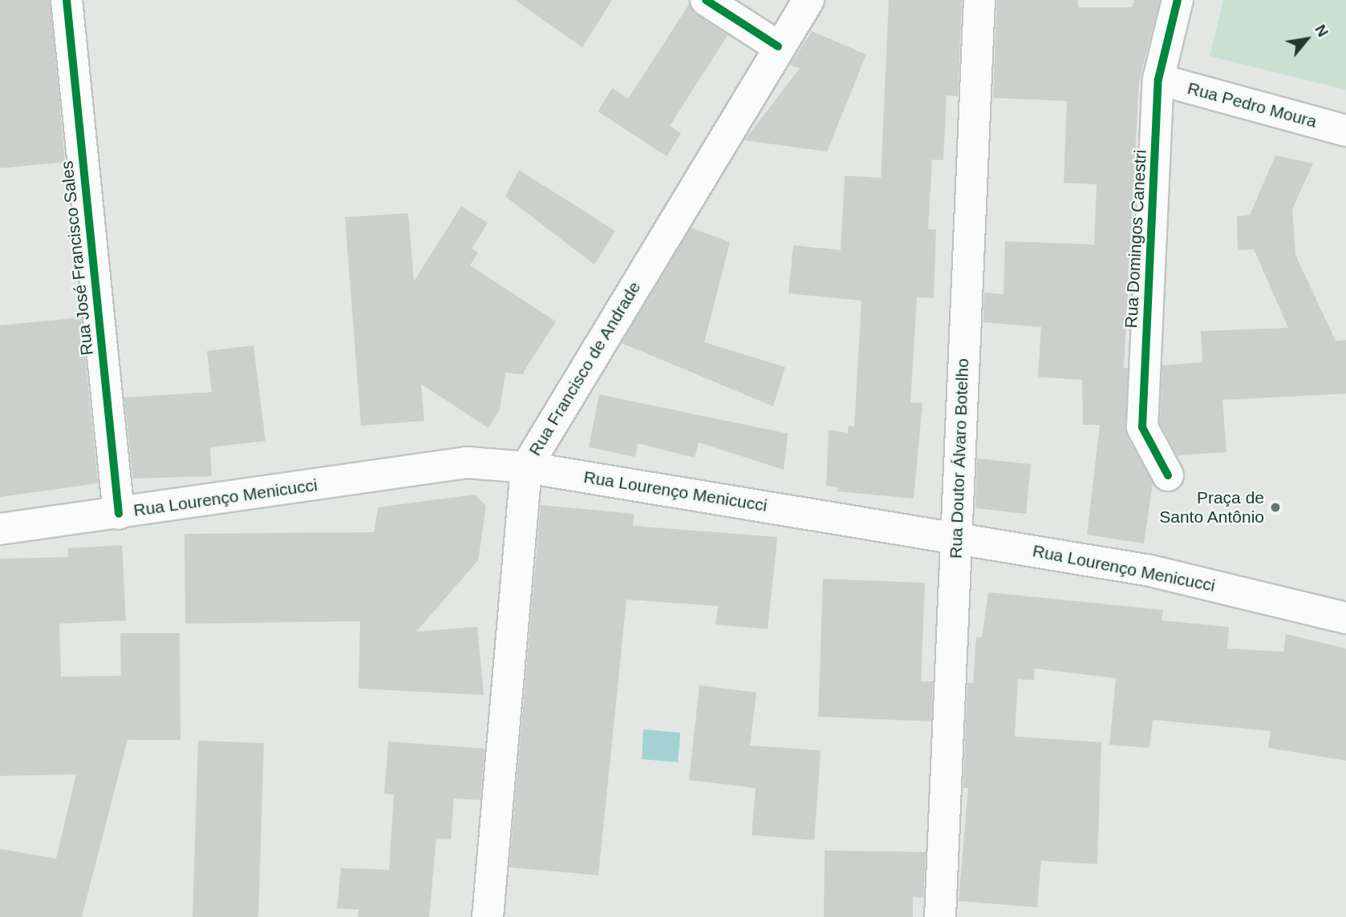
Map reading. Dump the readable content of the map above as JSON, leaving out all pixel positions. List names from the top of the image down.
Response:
{
  "streets": {
    "main road": [
      "Rua Pedro Moura",
      "Rua Domingos Canestri",
      "Rua José Francisco Sales",
      "Rua Francisco de Andrade",
      "Rua Doutor Álvaro Botelho",
      "Rua Lourenço Menicucci"
    ]
  },
  "crossings": [
    ["Rua Pedro Moura", "Rua Domingos Canestri"],
    ["Rua José Francisco Sales", "Rua Lourenço Menicucci"],
    ["Rua Francisco de Andrade", "Rua Lourenço Menicucci"],
    ["Rua Doutor Álvaro Botelho", "Rua Lourenço Menicucci"]
  ],
  "places": ["Praça de Santo Antônio"],
  "north": "top right"
}
